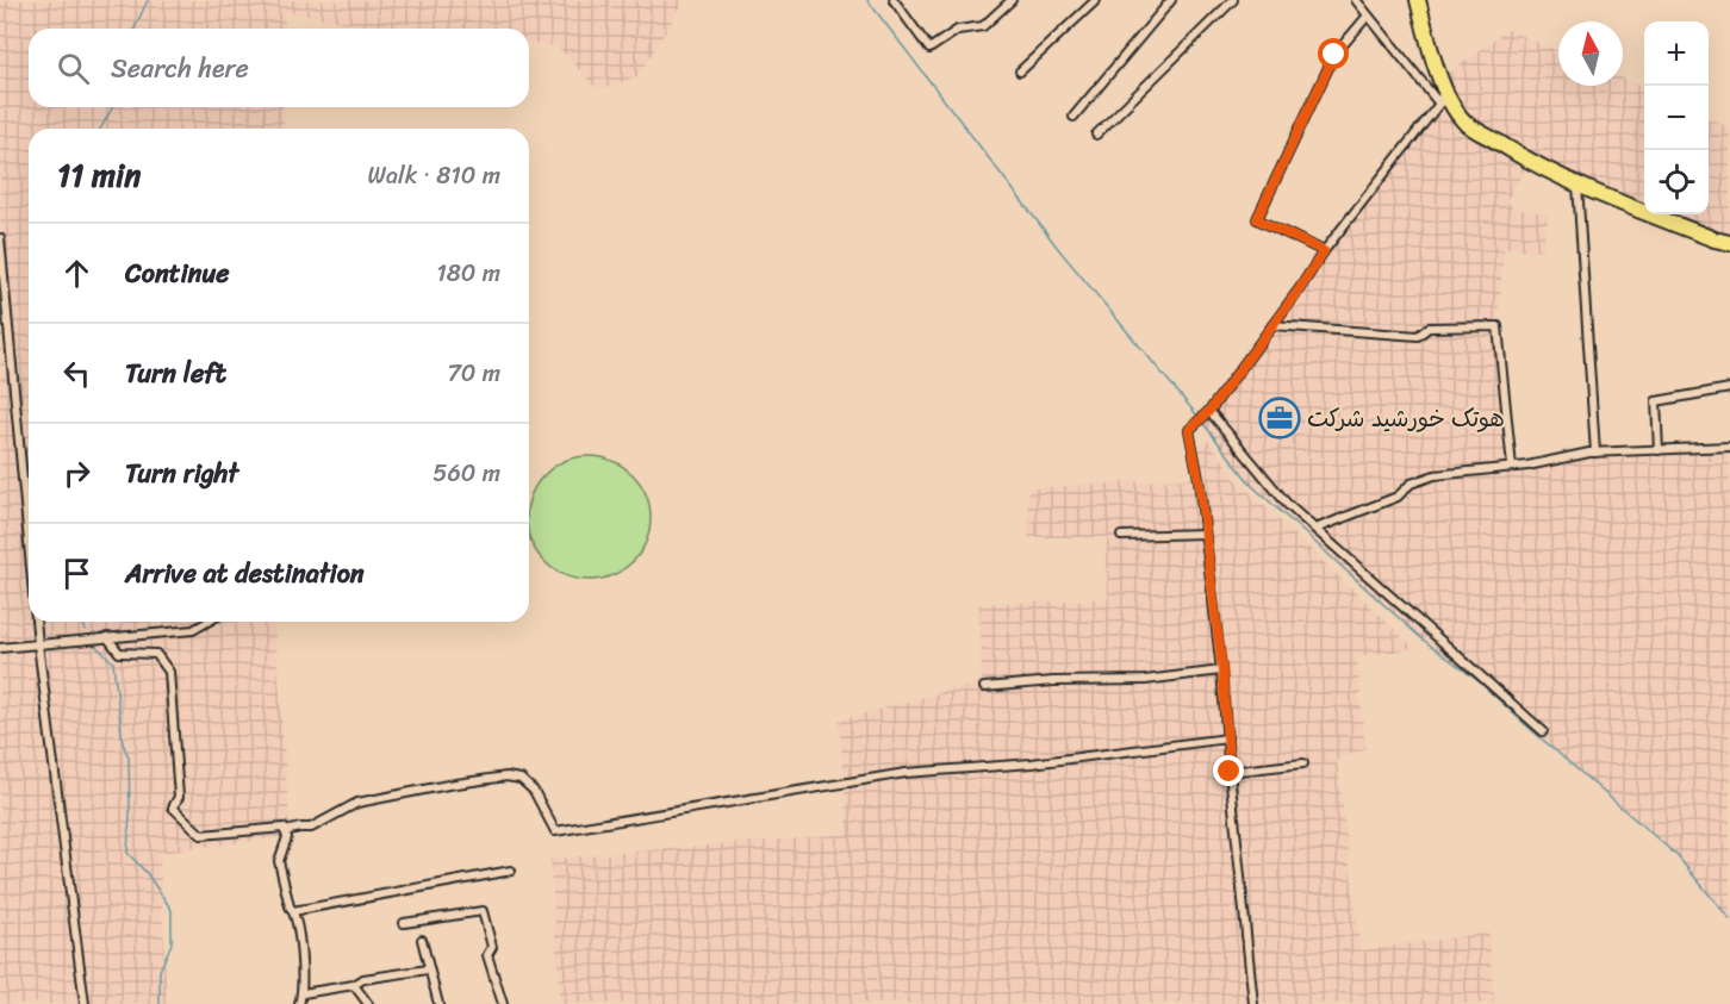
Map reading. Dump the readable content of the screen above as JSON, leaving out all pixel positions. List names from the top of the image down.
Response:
{
  "places": {
    "office": ["هوتک خورشید شرکت"]
  },
  "north": "top",
  "page": {
    "map_buttons": ["+", "−"],
    "search": "Search here",
    "heading": ["11 min", "Walk · 810 m"],
    "list": [
      ["Continue", "180 m"],
      ["Turn left", "70 m"],
      ["Turn right", "560 m"],
      "Arrive at destination"
    ]
  }
}
